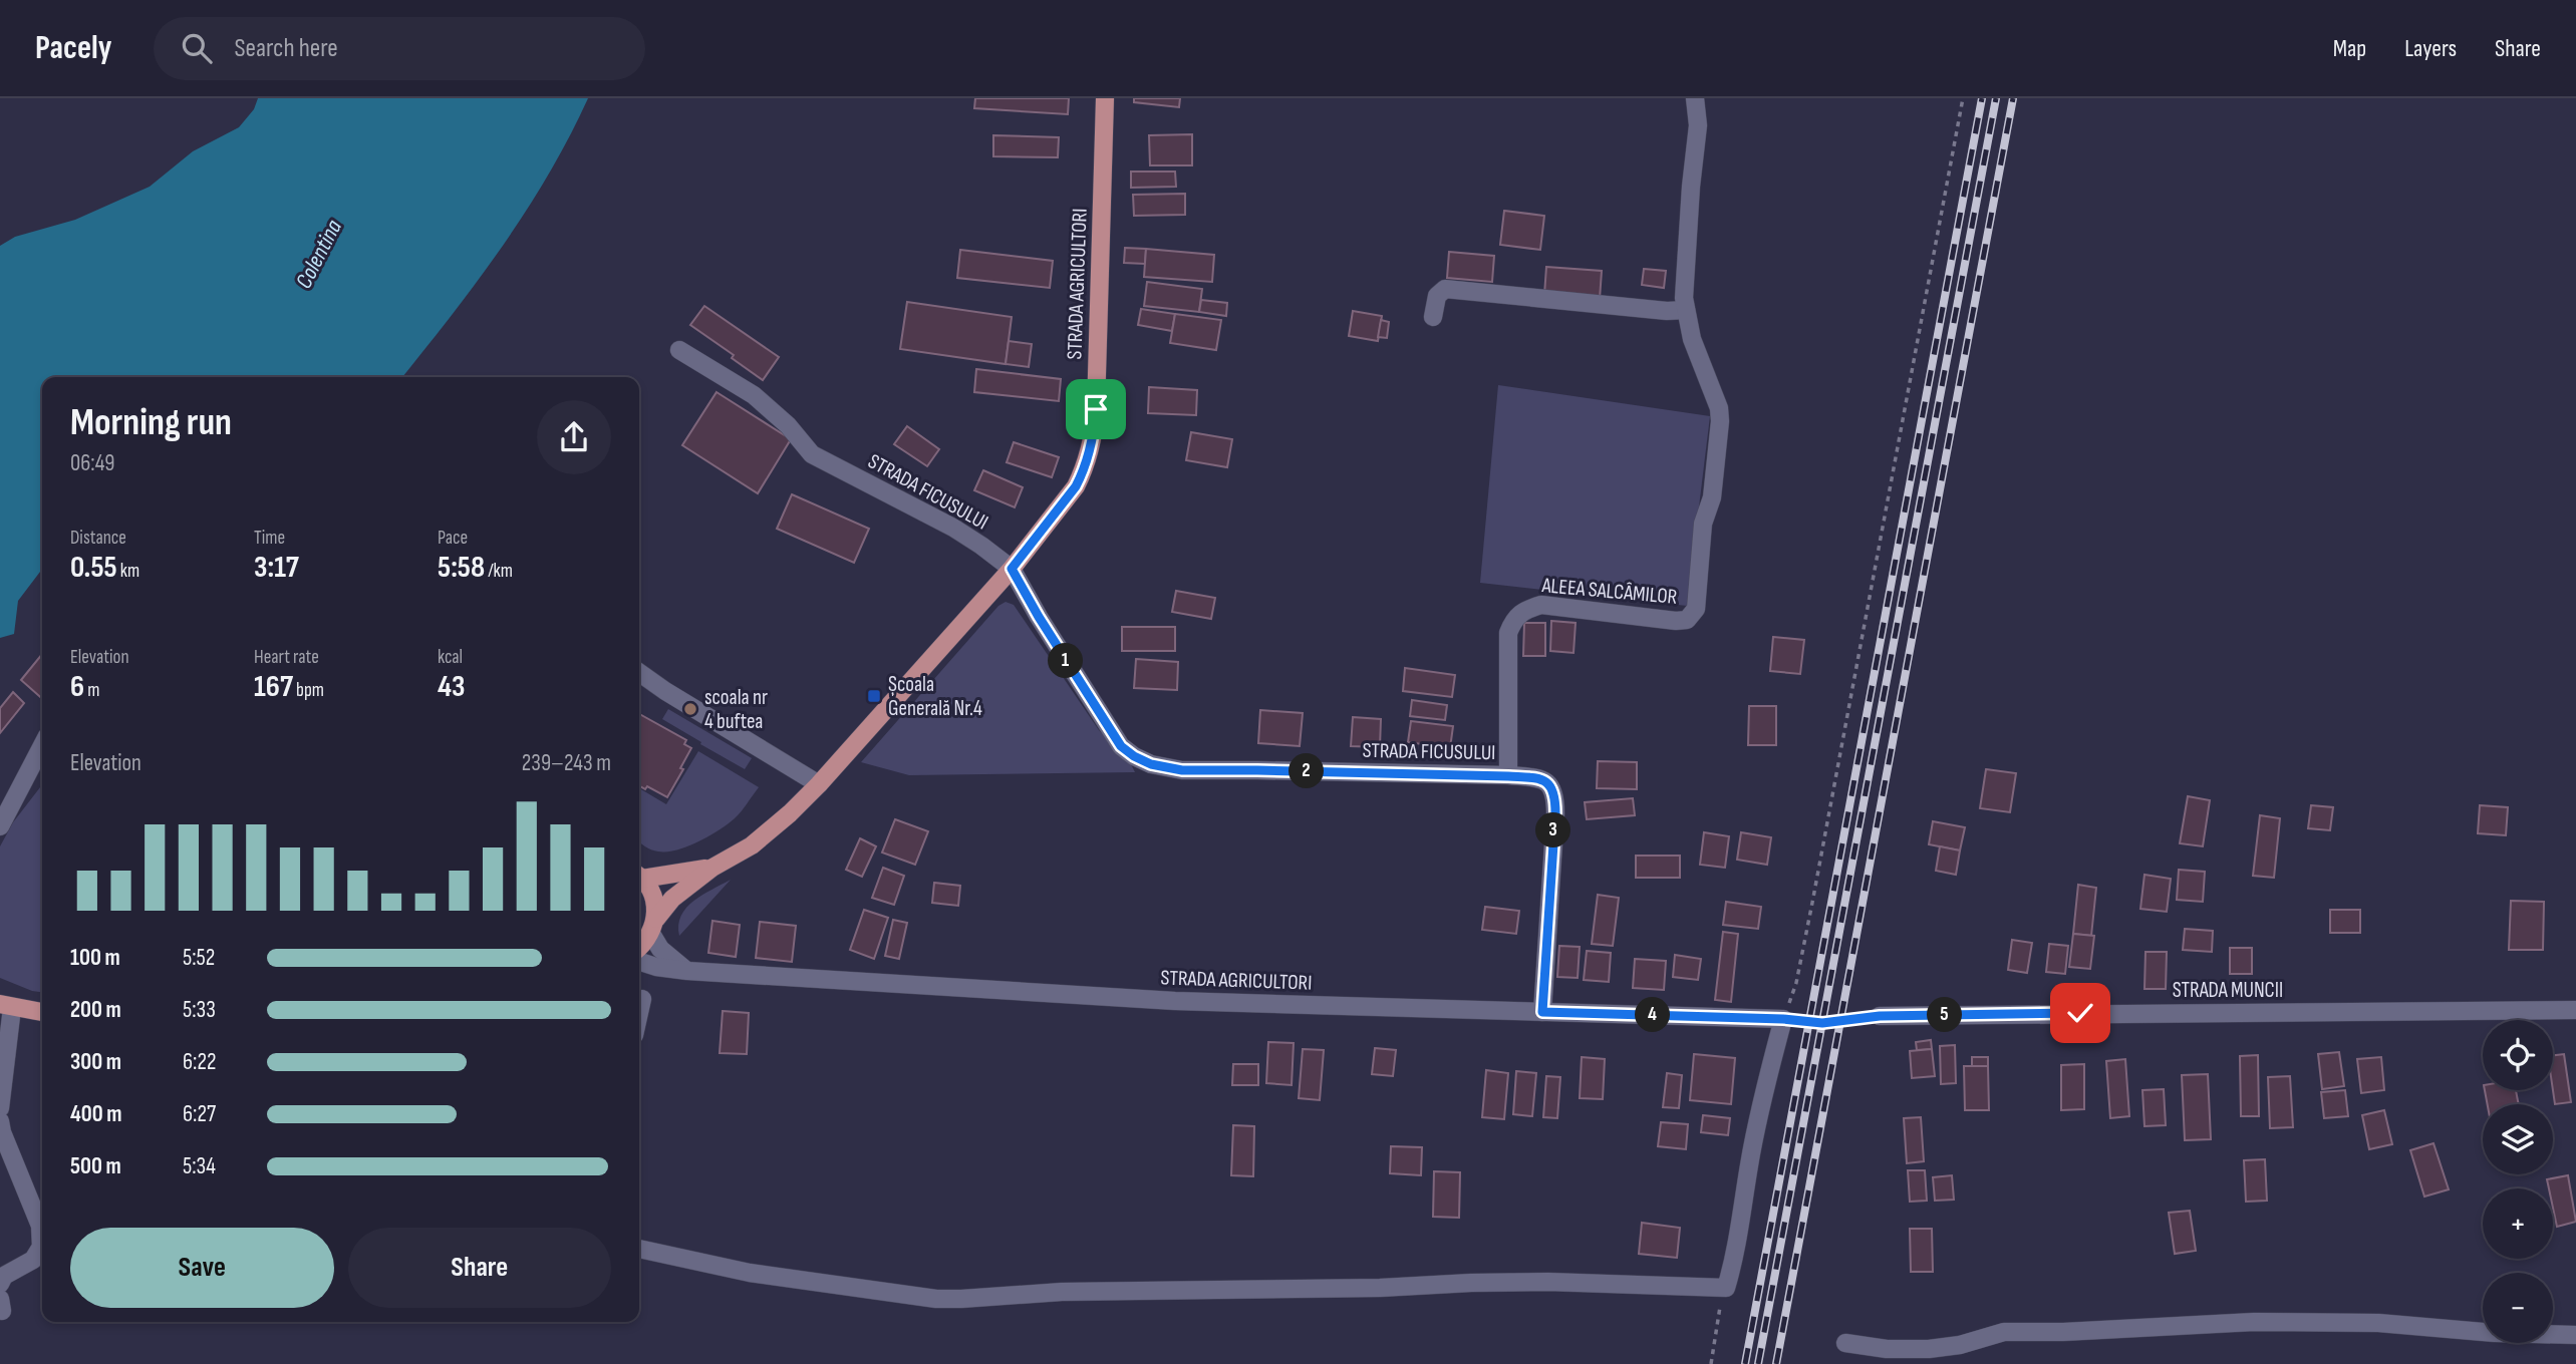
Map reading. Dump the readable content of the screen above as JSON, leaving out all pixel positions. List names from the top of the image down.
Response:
{
  "streets": {
    "main road": ["STRADA AGRICULTORI"],
    "street": ["STRADA FICUSULUI", "ALEEA SALCÂMILOR", "STRADA MUNCII"]
  },
  "crossings": [
    ["STRADA AGRICULTORI", "STRADA FICUSULUI"],
    ["STRADA FICUSULUI", "ALEEA SALCÂMILOR"]
  ],
  "water": ["Colentina"],
  "places": {
    "transit": ["Școala Generală Nr.4"],
    "other": ["scoala nr 4 buftea"]
  },
  "page": {
    "header": "Pacely",
    "search": "Search here",
    "nav": ["Map", "Layers", "Share"],
    "heading": ["Morning run", "06:49"],
    "stats": [
      ["Distance", "0.55 km"],
      ["Time", "3:17"],
      ["Pace", "5:58 /km"],
      ["Elevation", "6 m"],
      ["Heart rate", "167 bpm"],
      ["kcal", "43"]
    ],
    "pins": [
      "1",
      "2",
      "3",
      "4",
      "5"
    ],
    "chart": ["Elevation", "239–243 m"],
    "list": [
      {
        "name": "100 m",
        "note": "5:52"
      },
      {
        "name": "200 m",
        "note": "5:33"
      },
      {
        "name": "300 m",
        "note": "6:22"
      },
      {
        "name": "400 m",
        "note": "6:27"
      },
      {
        "name": "500 m",
        "note": "5:34"
      }
    ],
    "map_buttons": ["+", "−"],
    "buttons": ["Save", "Share"]
  }
}
